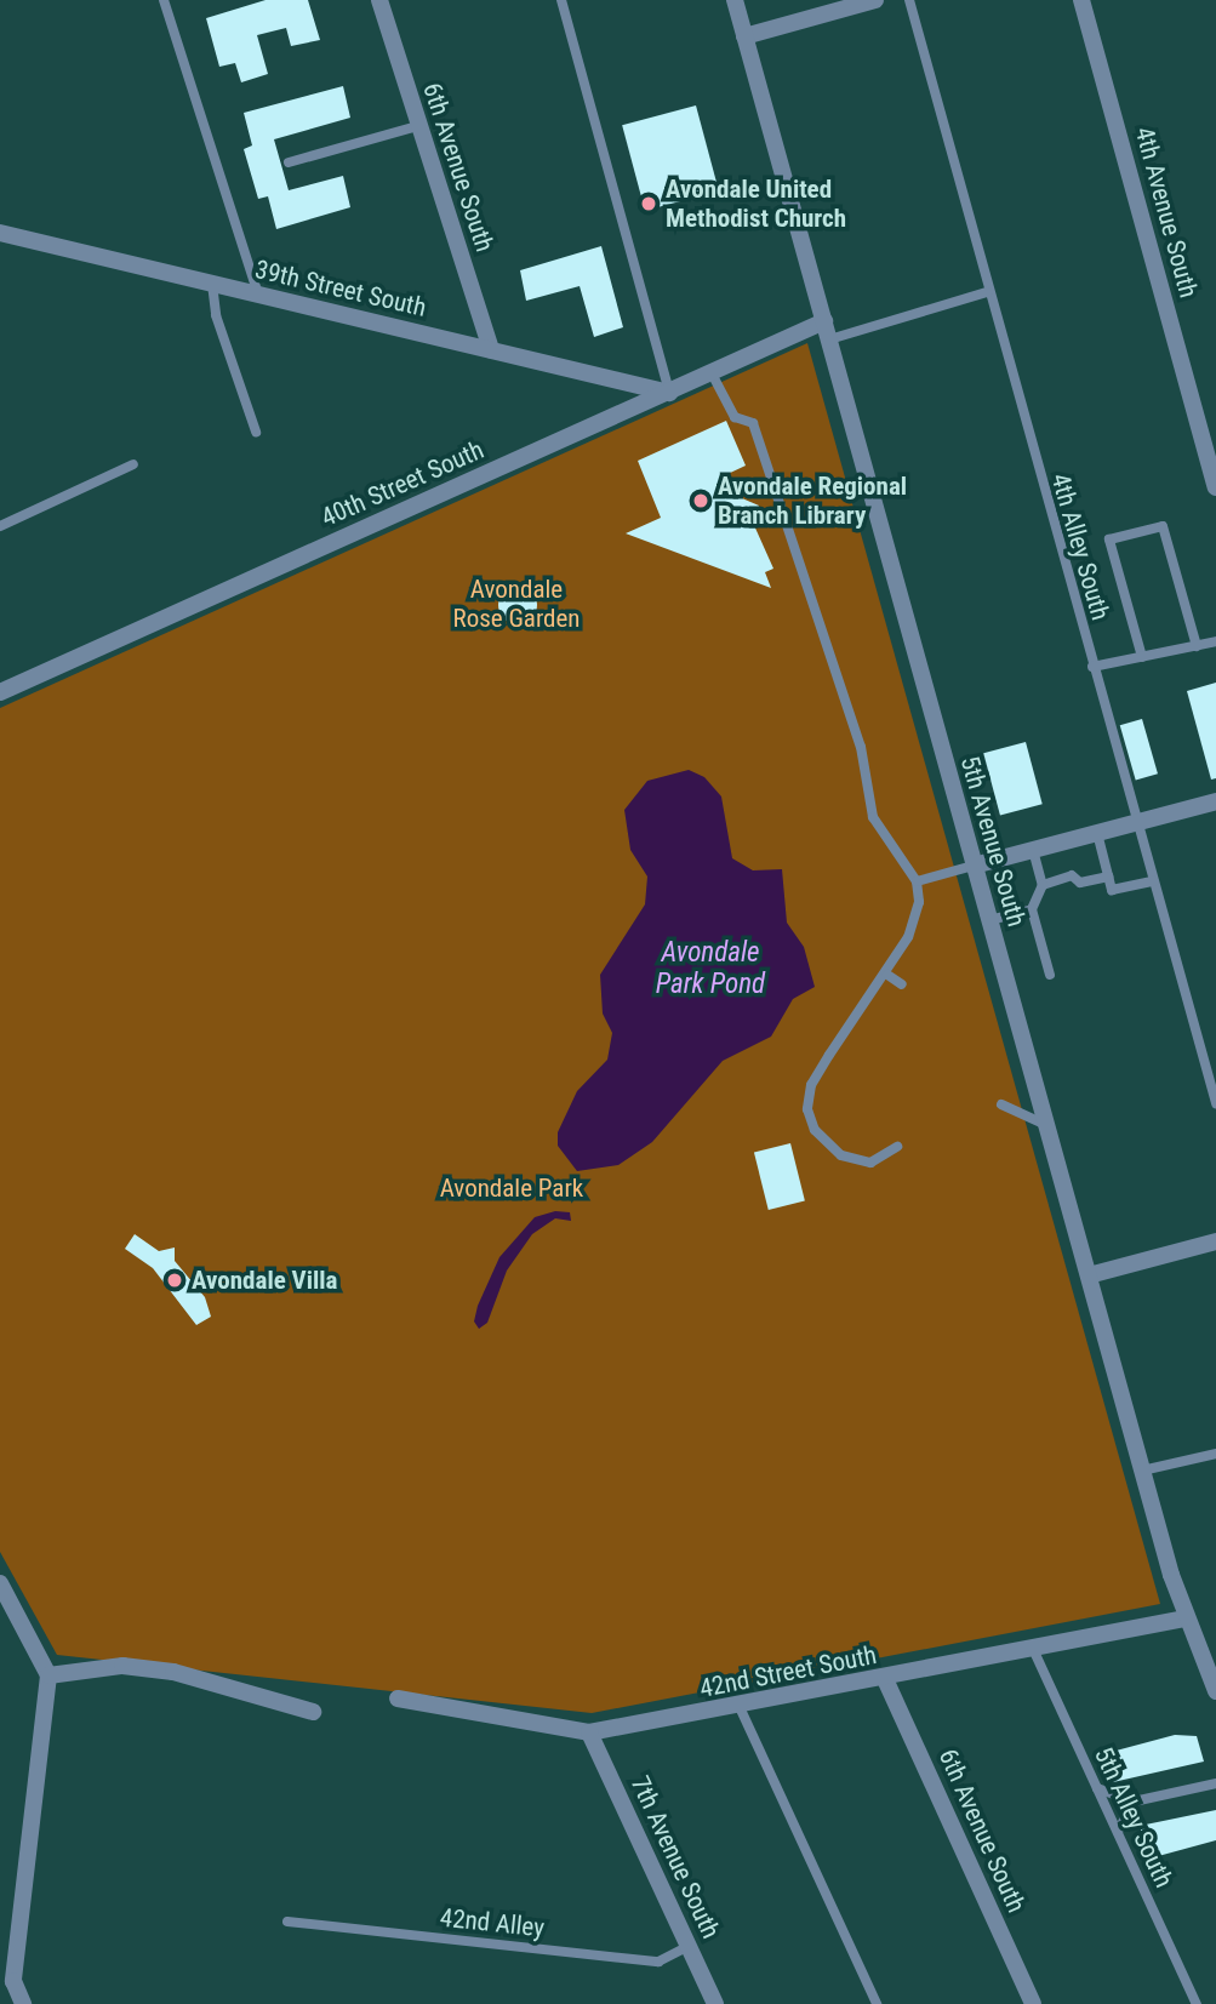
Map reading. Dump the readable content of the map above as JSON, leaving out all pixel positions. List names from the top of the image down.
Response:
{
  "streets": {
    "street": [
      "6th Avenue South",
      "4th Avenue South",
      "39th Street South",
      "40th Street South",
      "5th Avenue South",
      "42nd Street South",
      "7th Avenue South"
    ],
    "lane": ["4th Alley South", "5th Alley South", "42nd Alley"]
  },
  "crossings": [
    ["6th Avenue South", "39th Street South"],
    ["6th Avenue South", "42nd Street South"],
    ["39th Street South", "40th Street South"],
    ["40th Street South", "5th Avenue South"],
    ["5th Avenue South", "42nd Street South"],
    ["42nd Street South", "5th Alley South"],
    ["42nd Street South", "7th Avenue South"],
    ["7th Avenue South", "42nd Alley"]
  ],
  "water": ["Avondale Park Pond"],
  "parks": ["Avondale Rose Garden", "Avondale Park"],
  "places": ["Avondale United Methodist Church", "Avondale Regional Branch Library", "Avondale Villa"]
}
